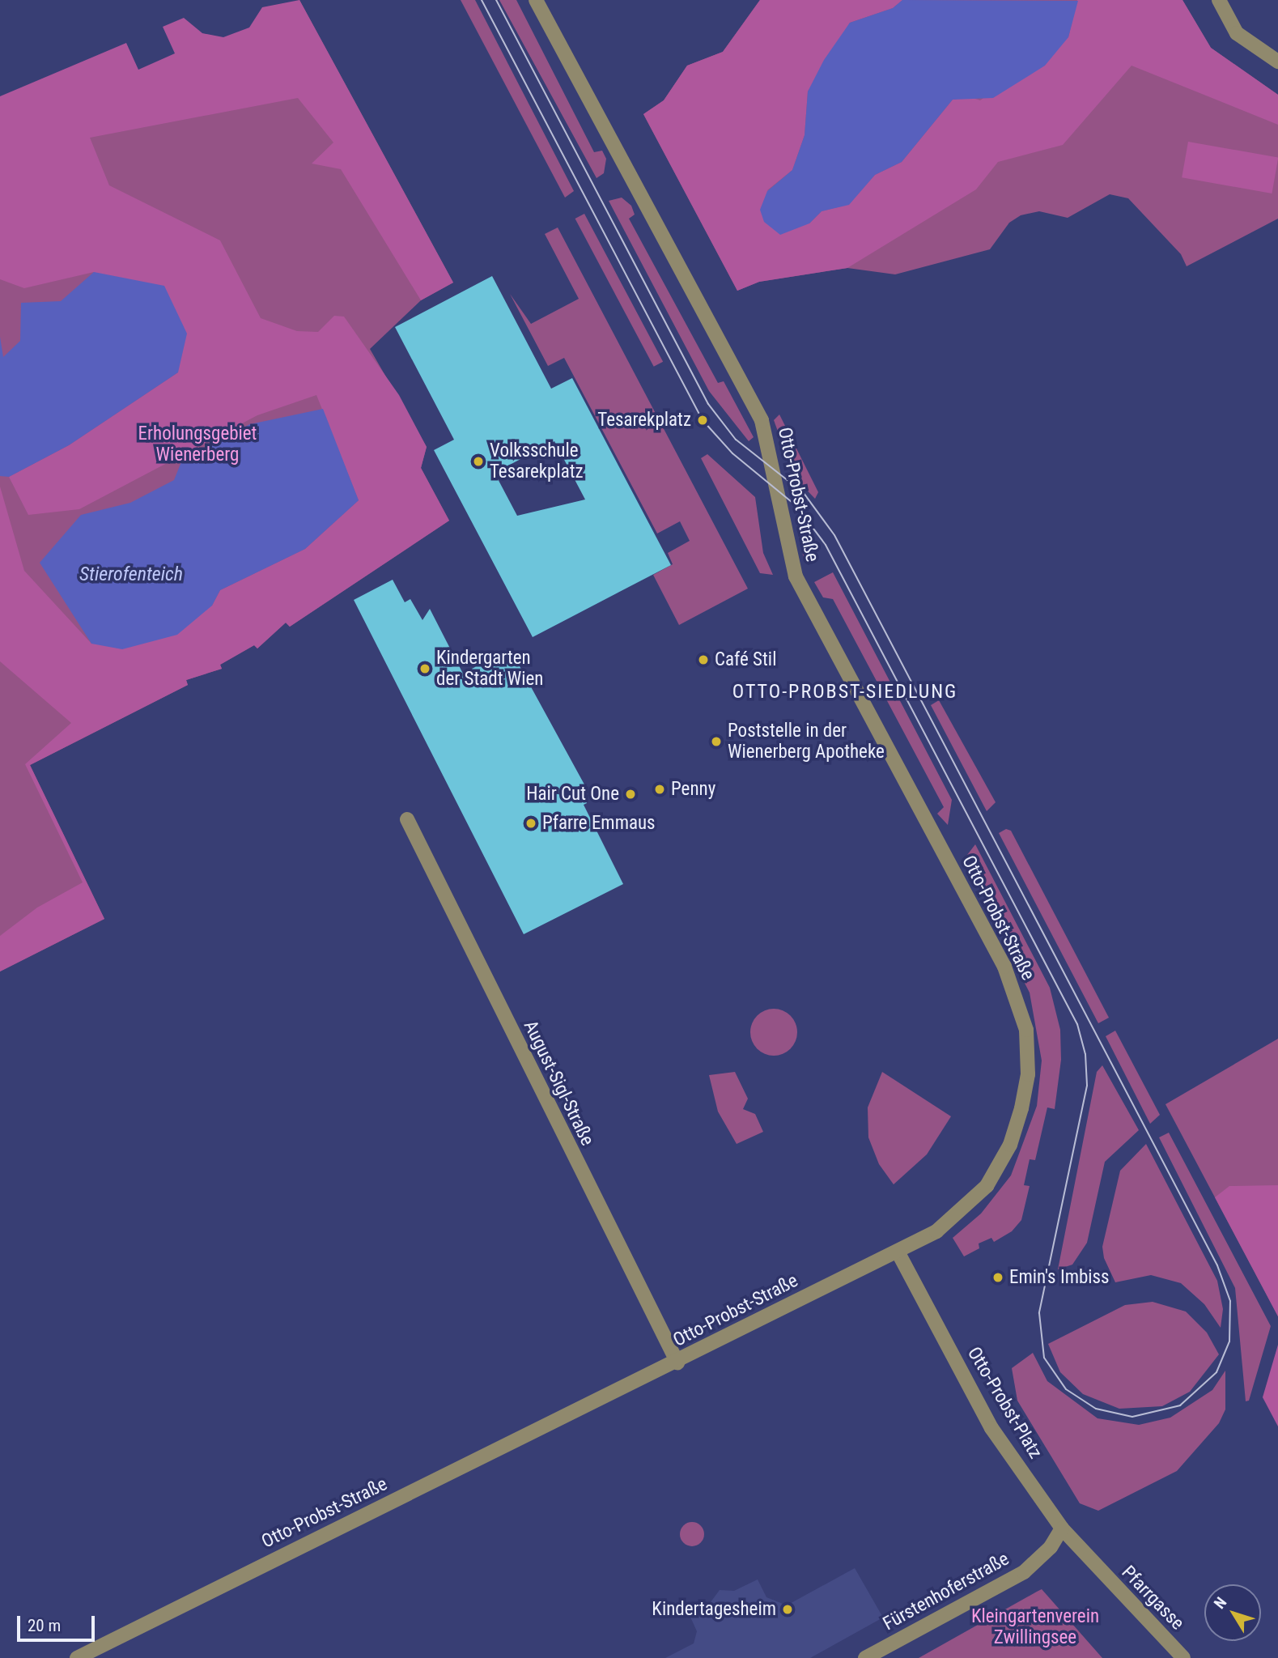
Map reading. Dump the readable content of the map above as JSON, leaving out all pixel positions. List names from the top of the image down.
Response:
{
  "streets": {
    "street": [
      "Otto-Probst-Straße",
      "August-Sigl-Straße",
      "Otto-Probst-Platz",
      "Fürstenhoferstraße",
      "Pfarrgasse"
    ]
  },
  "crossings": [
    ["Otto-Probst-Straße", "August-Sigl-Straße"],
    ["Otto-Probst-Straße", "Otto-Probst-Platz"],
    ["Otto-Probst-Platz", "Fürstenhoferstraße"],
    ["Otto-Probst-Platz", "Pfarrgasse"]
  ],
  "districts": ["OTTO-PROBST-SIEDLUNG"],
  "water": ["Stierofenteich"],
  "parks": ["Erholungsgebiet Wienerberg", "Kleingartenverein Zwillingsee"],
  "places": [
    "Tesarekplatz",
    "Volksschule Tesarekplatz",
    "Café Stil",
    "Kindergarten der Stadt Wien",
    "Poststelle in der Wienerberg Apotheke",
    "Penny",
    "Hair Cut One",
    "Pfarre Emmaus",
    "Emin's Imbiss",
    "Kindertagesheim"
  ],
  "scale_bar": "20 m",
  "north": "top left"
}
